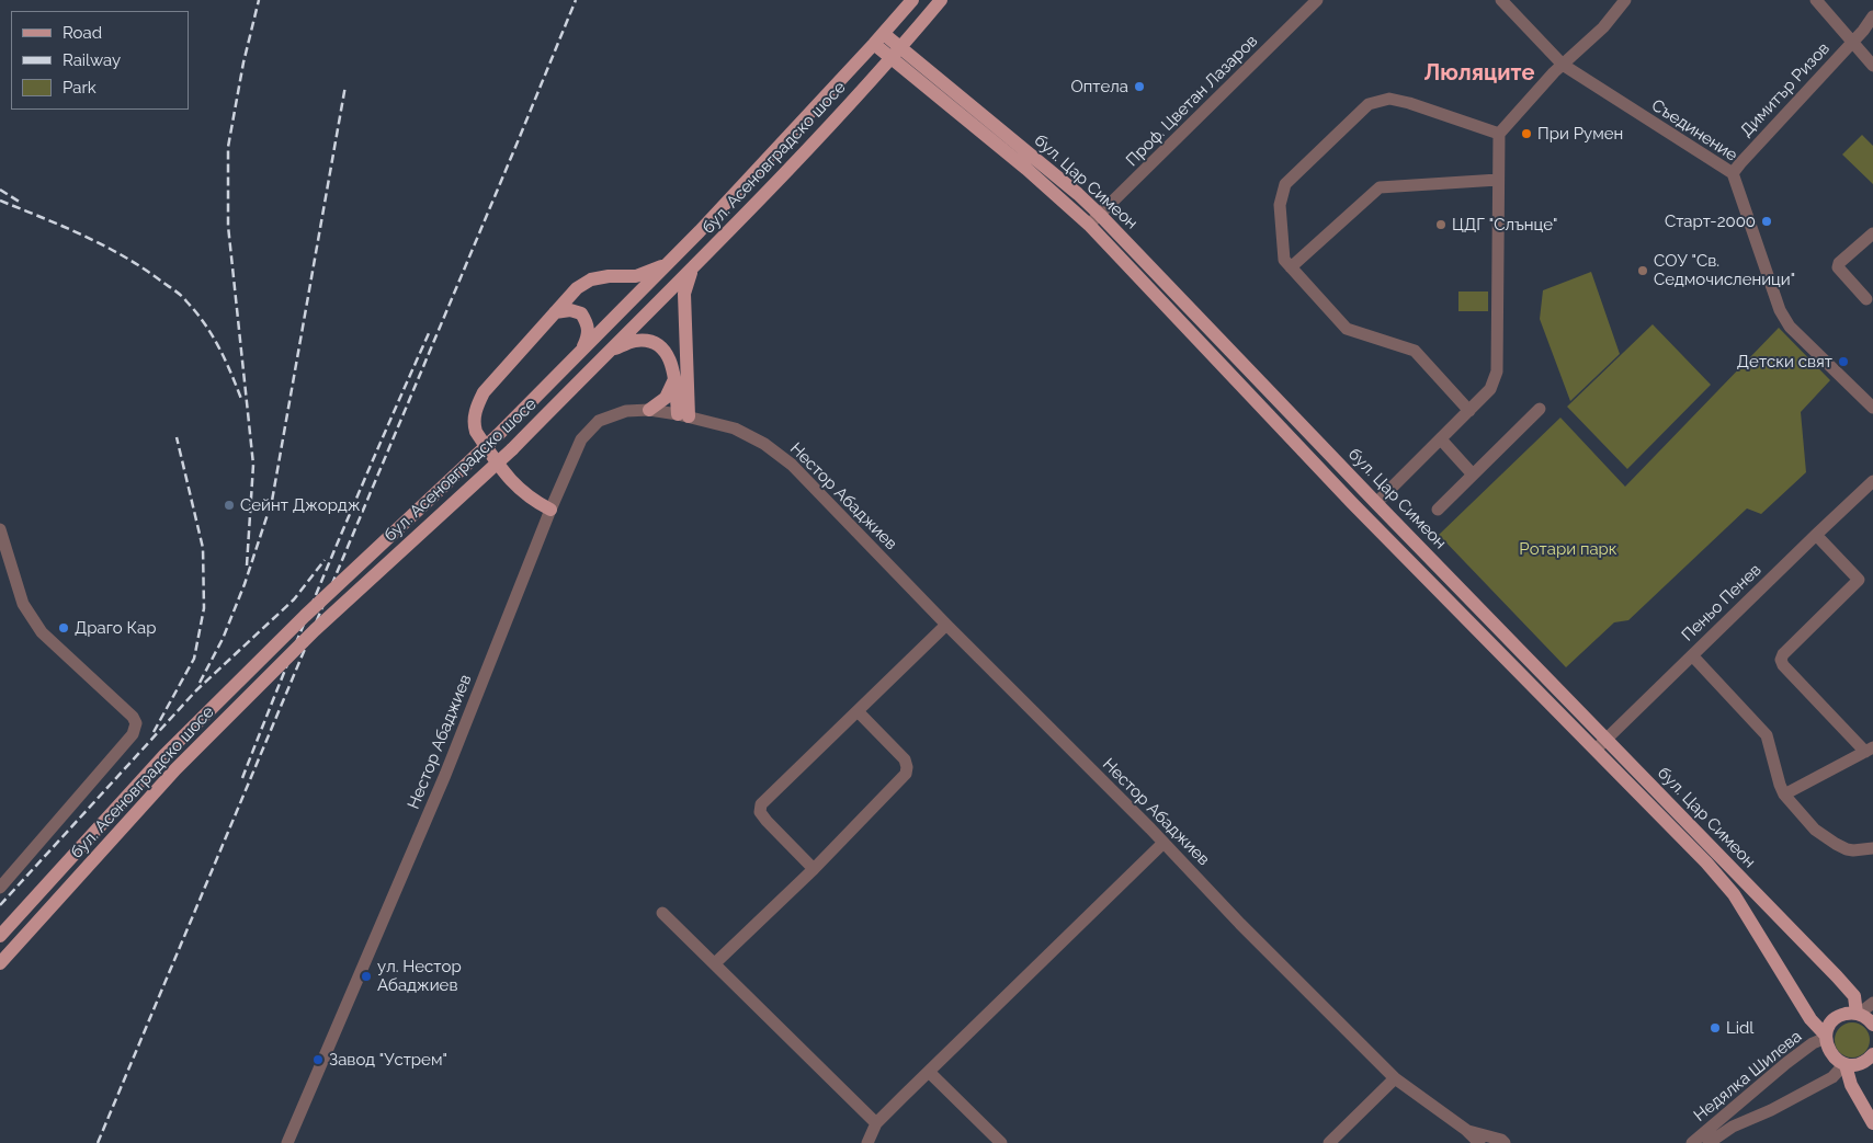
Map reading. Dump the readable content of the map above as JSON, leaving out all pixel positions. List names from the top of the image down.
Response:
{
  "streets": {
    "main road": ["бул. Асеновградско шосе", "бул. Цар Симеон"],
    "street": [
      "Димитър Ризов",
      "Проф. Цветан Лазаров",
      "Съединение",
      "Нестор Абаджиев",
      "Пеньо Пенев",
      "Недялка Шилева"
    ]
  },
  "crossings": [
    ["Димитър Ризов", "Съединение"],
    ["Проф. Цветан Лазаров", "бул. Цар Симеон"],
    ["бул. Асеновградско шосе", "бул. Цар Симеон"],
    ["бул. Цар Симеон", "Пеньо Пенев"],
    ["бул. Цар Симеон", "Недялка Шилева"]
  ],
  "districts": ["Люляците"],
  "parks": ["Ротари парк"],
  "places": [
    "Оптела",
    "При Румен",
    "Старт-2000",
    "ЦДГ \"Слънце\"",
    "СОУ \"Св. Седмочисленици\"",
    "Детски свят",
    "Сейнт Джордж",
    "Драго Кар",
    "ул. Нестор Абаджиев",
    "Lidl",
    "Завод \"Устрем\""
  ],
  "legend": ["Road", "Railway", "Park"]
}
